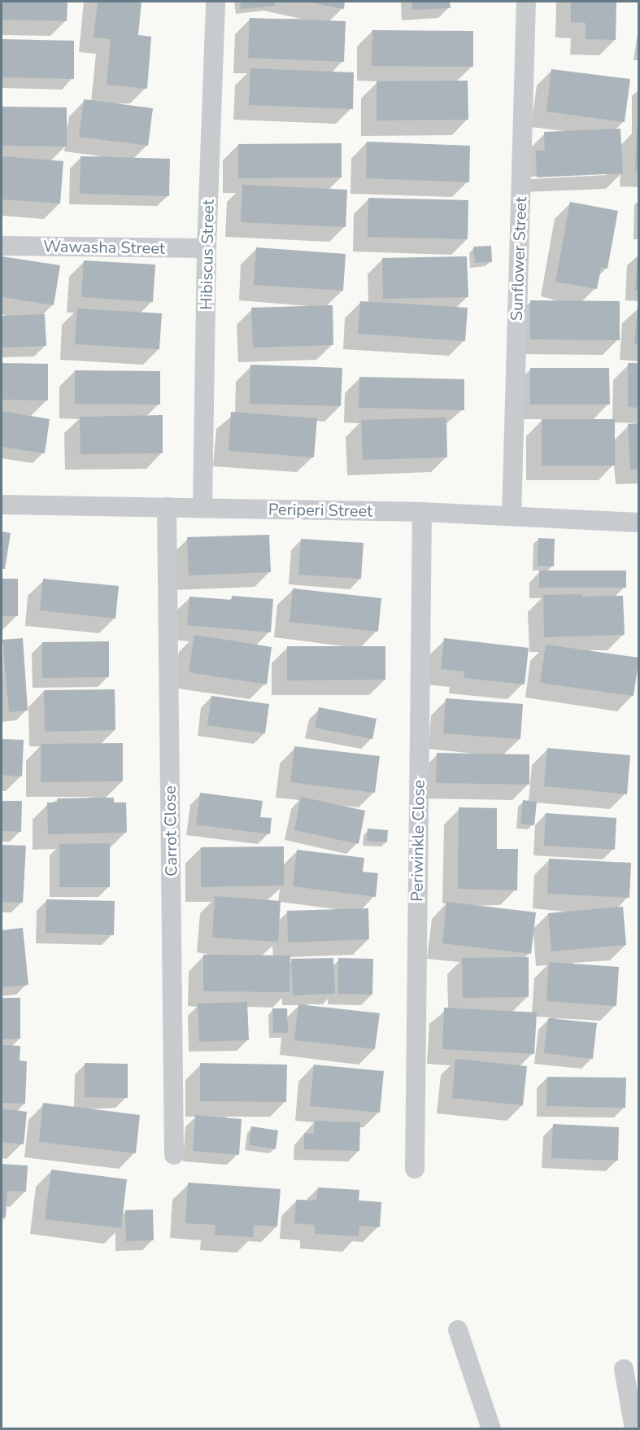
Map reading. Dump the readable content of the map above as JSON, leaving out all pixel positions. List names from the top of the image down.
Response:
{
  "streets": {
    "street": [
      "Wawasha Street",
      "Hibiscus Street",
      "Sunflower Street",
      "Periperi Street",
      "Carrot Close",
      "Periwinkle Close"
    ]
  },
  "crossings": [
    ["Wawasha Street", "Hibiscus Street"],
    ["Hibiscus Street", "Periperi Street"],
    ["Sunflower Street", "Periperi Street"],
    ["Periperi Street", "Carrot Close"],
    ["Periperi Street", "Periwinkle Close"]
  ]
}
